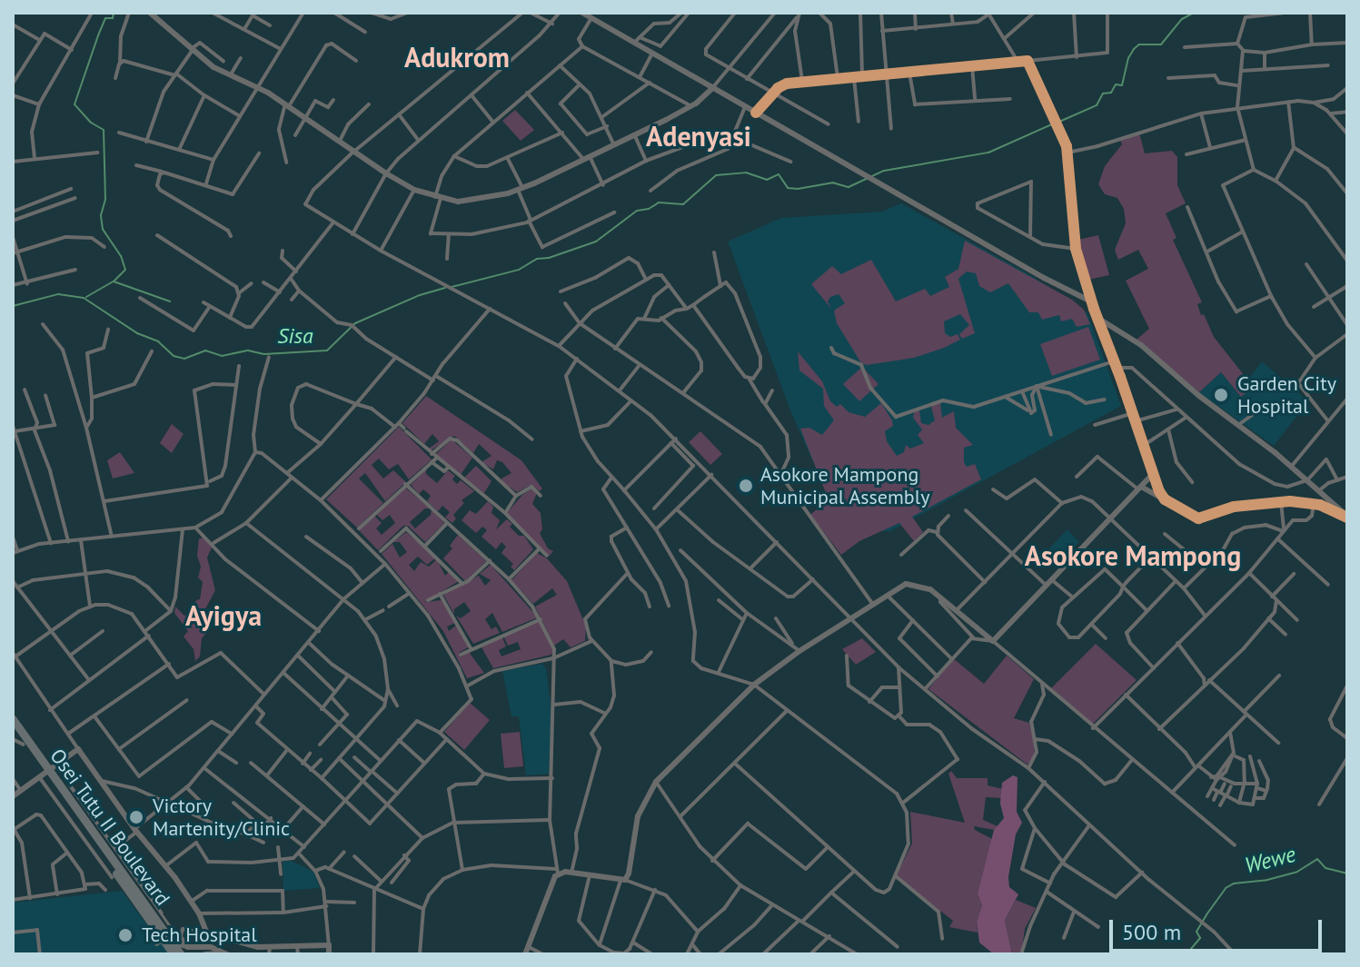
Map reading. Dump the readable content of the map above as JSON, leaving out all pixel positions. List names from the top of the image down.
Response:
{
  "streets": {
    "highway": ["Osei Tutu II Boulevard"]
  },
  "districts": [
    "Adukrom",
    "Adenyasi",
    "Asokore Mampong",
    "Ayigya"
  ],
  "water": ["Sisa", "Wewe"],
  "places": [
    "Garden City Hospital",
    "Asokore Mampong Municipal Assembly",
    "Victory Martenity/Clinic",
    "Tech Hospital"
  ],
  "scale_bar": "500 m"
}
